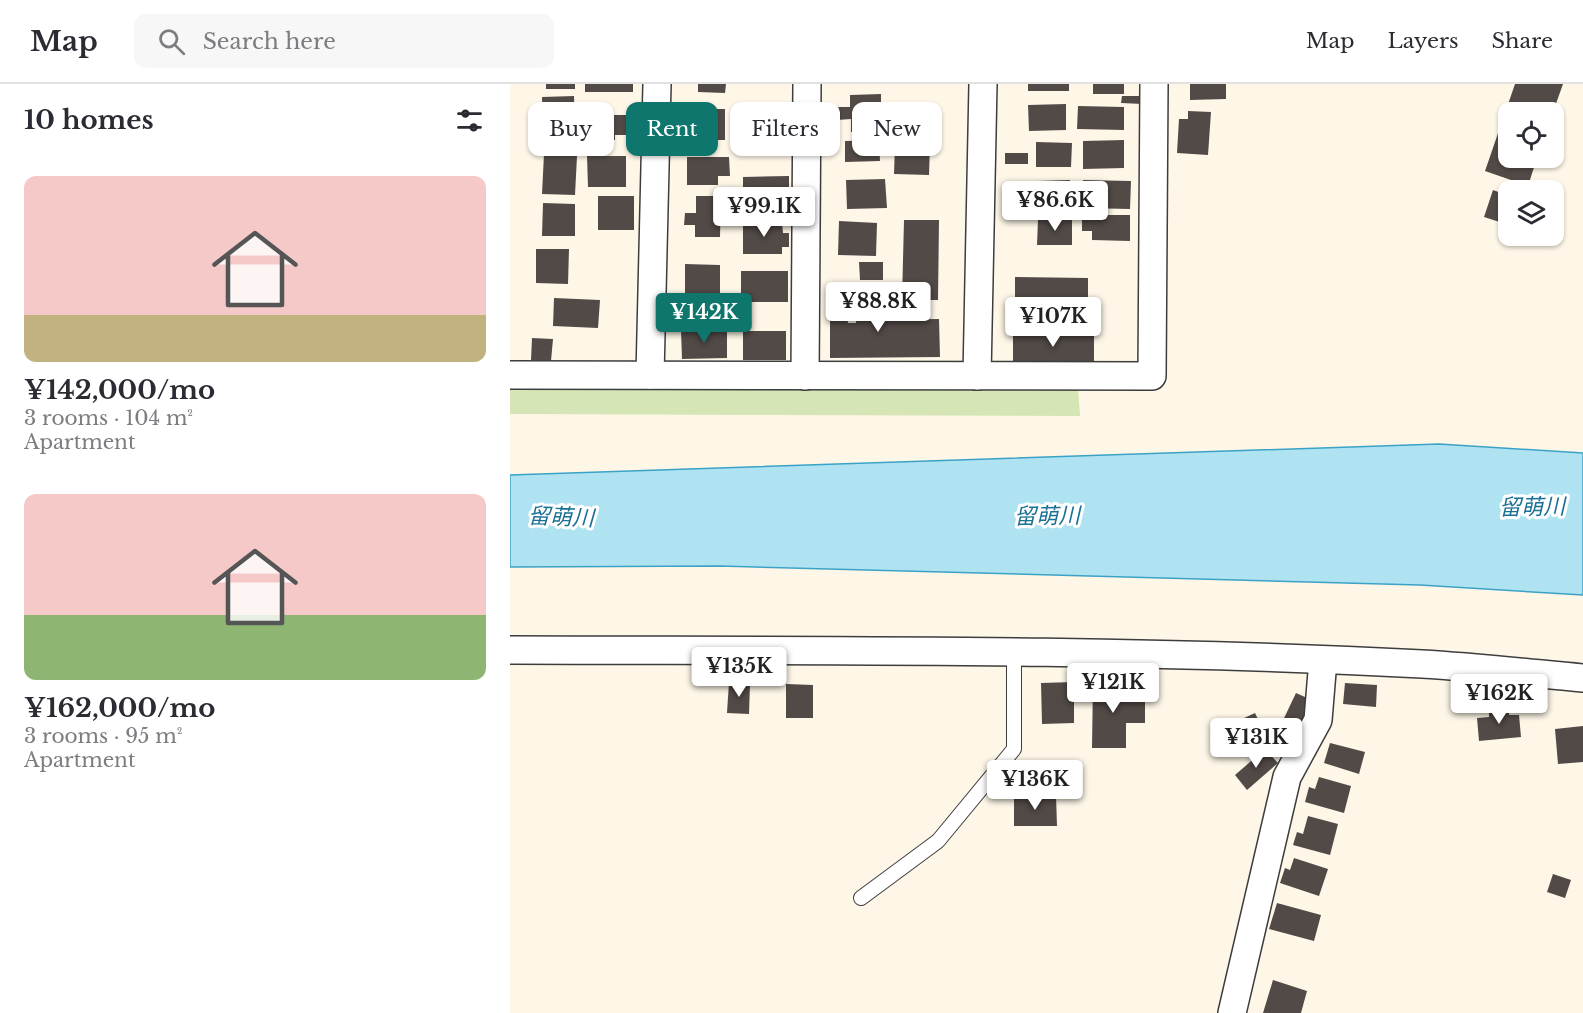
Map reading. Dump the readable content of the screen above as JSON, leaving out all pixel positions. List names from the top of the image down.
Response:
{
  "water": ["留萌川"],
  "page": {
    "header": "Map",
    "search": "Search here",
    "nav": ["Map", "Layers", "Share"],
    "heading": "10 homes",
    "chip": [
      "Buy",
      "Rent",
      "Filters",
      "New"
    ],
    "list": [
      {
        "name": "¥142,000/mo",
        "note": "3 rooms · 104 m² · Apartment"
      },
      {
        "name": "¥162,000/mo",
        "note": "3 rooms · 95 m² · Apartment"
      }
    ],
    "price": [
      "¥86.6K",
      "¥99.1K",
      "¥88.8K",
      "¥142K",
      "¥107K",
      "¥135K",
      "¥121K",
      "¥162K",
      "¥131K",
      "¥136K"
    ]
  }
}
